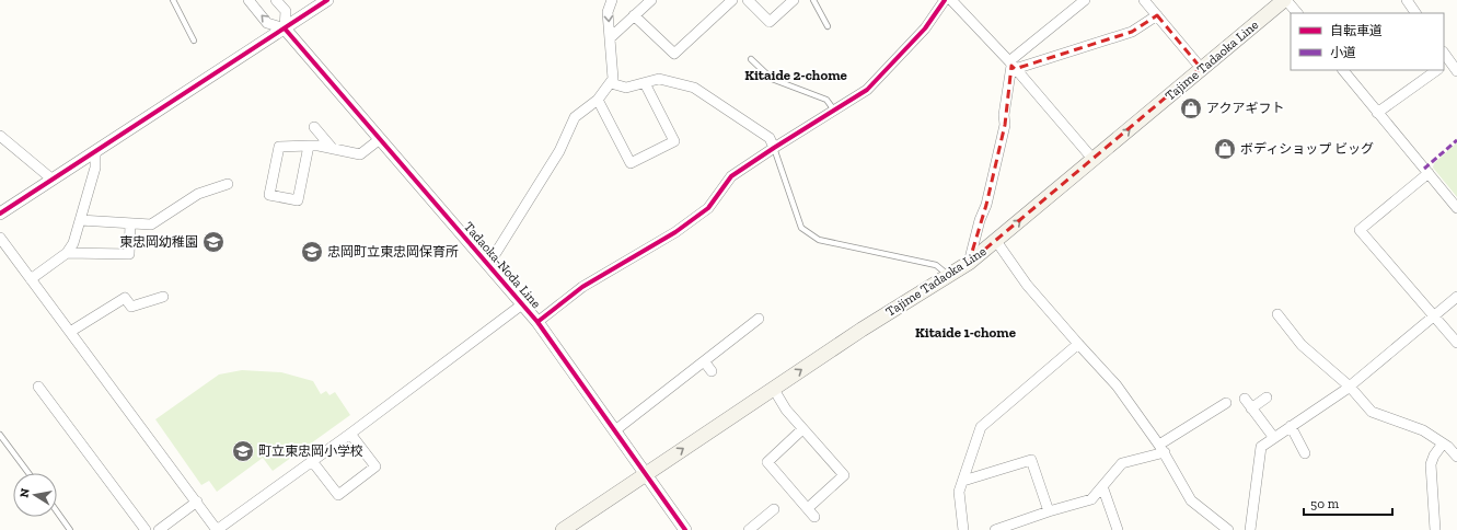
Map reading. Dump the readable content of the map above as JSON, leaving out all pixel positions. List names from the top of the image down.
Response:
{
  "streets": {
    "main road": ["Tajime Tadaoka Line"],
    "street": ["Tadaoka-Noda Line"]
  },
  "crossings": [
    ["Tajime Tadaoka Line", "Tadaoka-Noda Line"]
  ],
  "one_way": ["Tajime Tadaoka Line"],
  "districts": ["Kitaide 2-chome", "Kitaide 1-chome"],
  "places": {
    "shop": ["アクアギフト", "ボディショップ ビッグ"],
    "school or university": ["東忠岡幼稚園", "忠岡町立東忠岡保育所", "町立東忠岡小学校"]
  },
  "legend": ["自転車道", "小道"],
  "scale_bar": "50 m",
  "north": "left"
}
